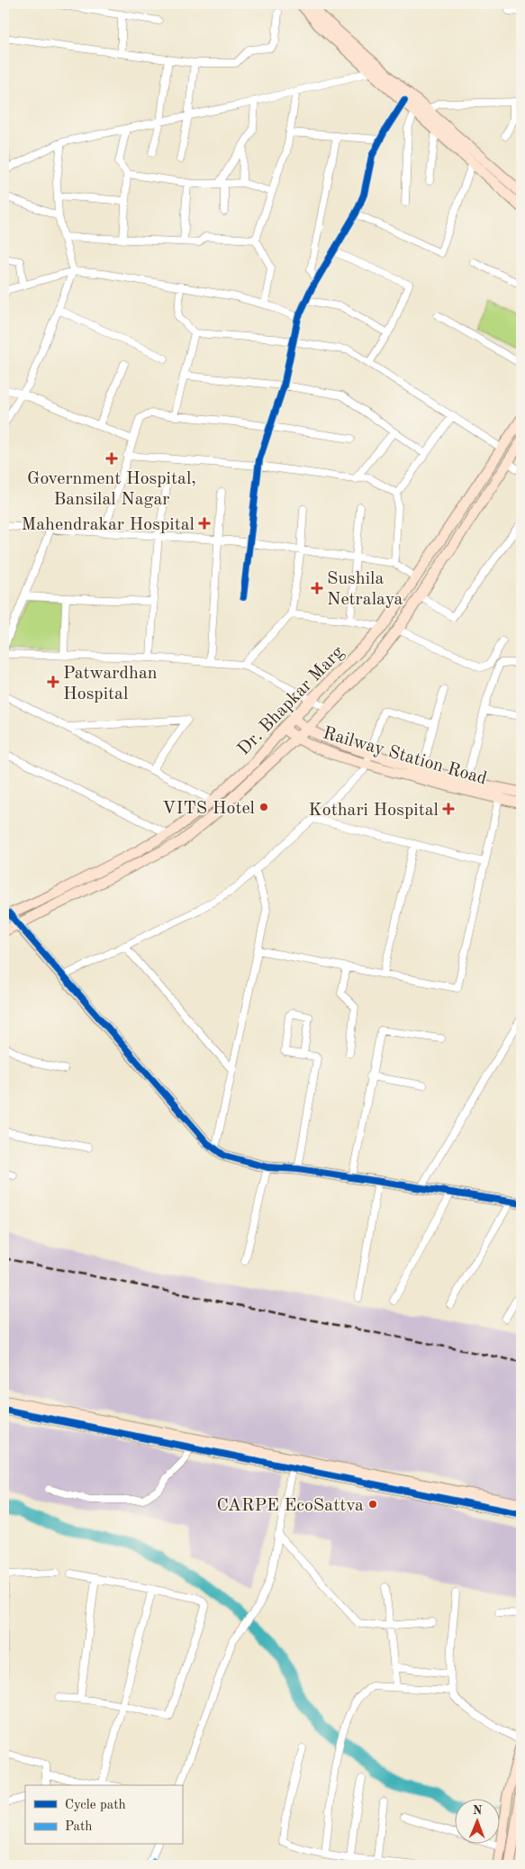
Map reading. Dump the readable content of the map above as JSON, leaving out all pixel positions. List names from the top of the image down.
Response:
{
  "streets": {
    "street": ["Dr. Bhapkar Marg", "Railway Station Road"]
  },
  "crossings": [
    ["Dr. Bhapkar Marg", "Railway Station Road"]
  ],
  "places": {
    "health": [
      "Government Hospital, Bansilal Nagar",
      "Mahendrakar Hospital",
      "Sushila Netralaya",
      "Patwardhan Hospital",
      "Kothari Hospital"
    ],
    "other": ["VITS Hotel", "CARPE EcoSattva"]
  },
  "legend": ["Cycle path", "Path"],
  "north": "top"
}
